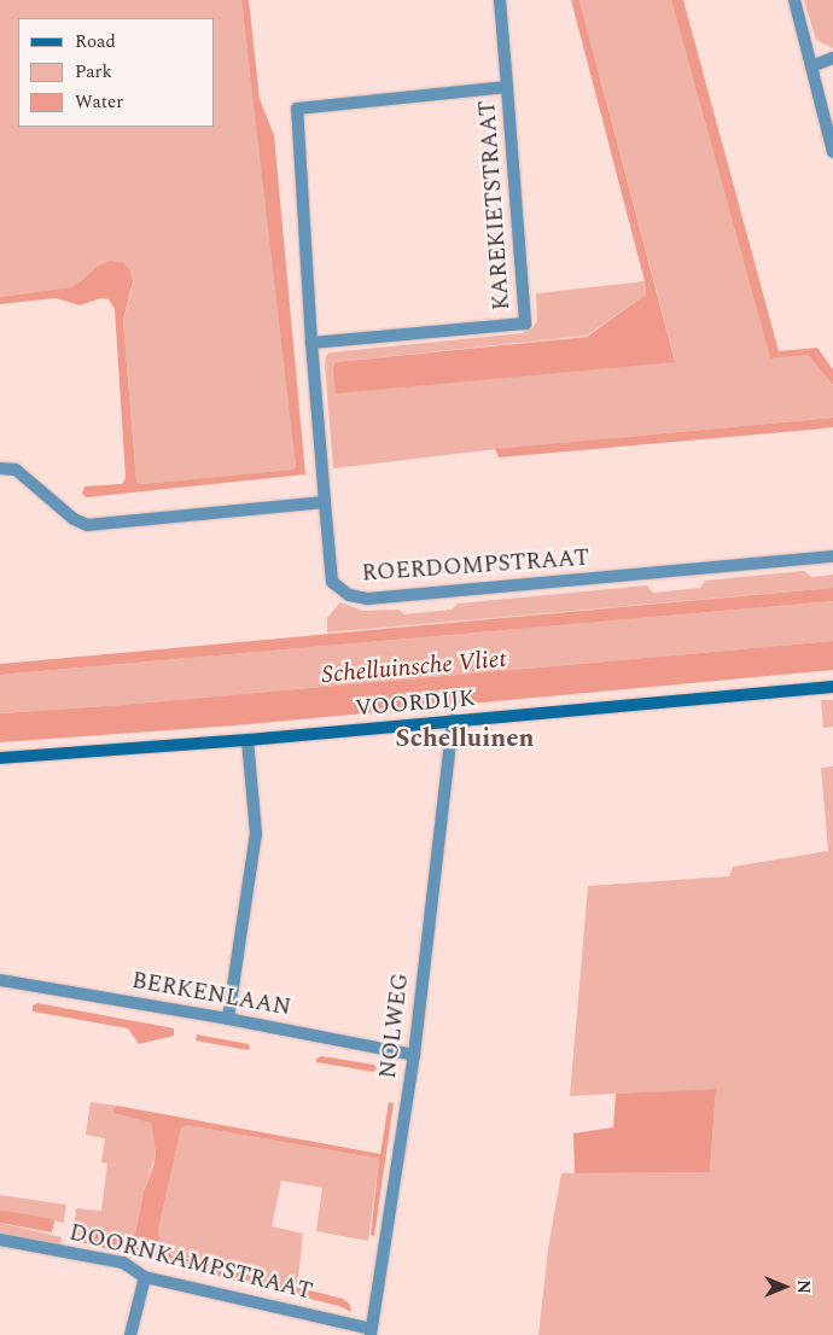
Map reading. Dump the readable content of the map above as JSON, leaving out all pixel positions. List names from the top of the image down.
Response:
{
  "streets": {
    "street": [
      "KAREKIETSTRAAT",
      "ROERDOMPSTRAAT",
      "VOORDIJK",
      "BERKENLAAN",
      "NOLWEG",
      "DOORNKAMPSTRAAT"
    ]
  },
  "crossings": [
    ["KAREKIETSTRAAT", "ROERDOMPSTRAAT"],
    ["VOORDIJK", "NOLWEG"],
    ["BERKENLAAN", "NOLWEG"],
    ["NOLWEG", "DOORNKAMPSTRAAT"]
  ],
  "districts": ["Schelluinen"],
  "water": ["Schelluinsche Vliet"],
  "legend": ["Road", "Park", "Water"],
  "north": "right"
}
